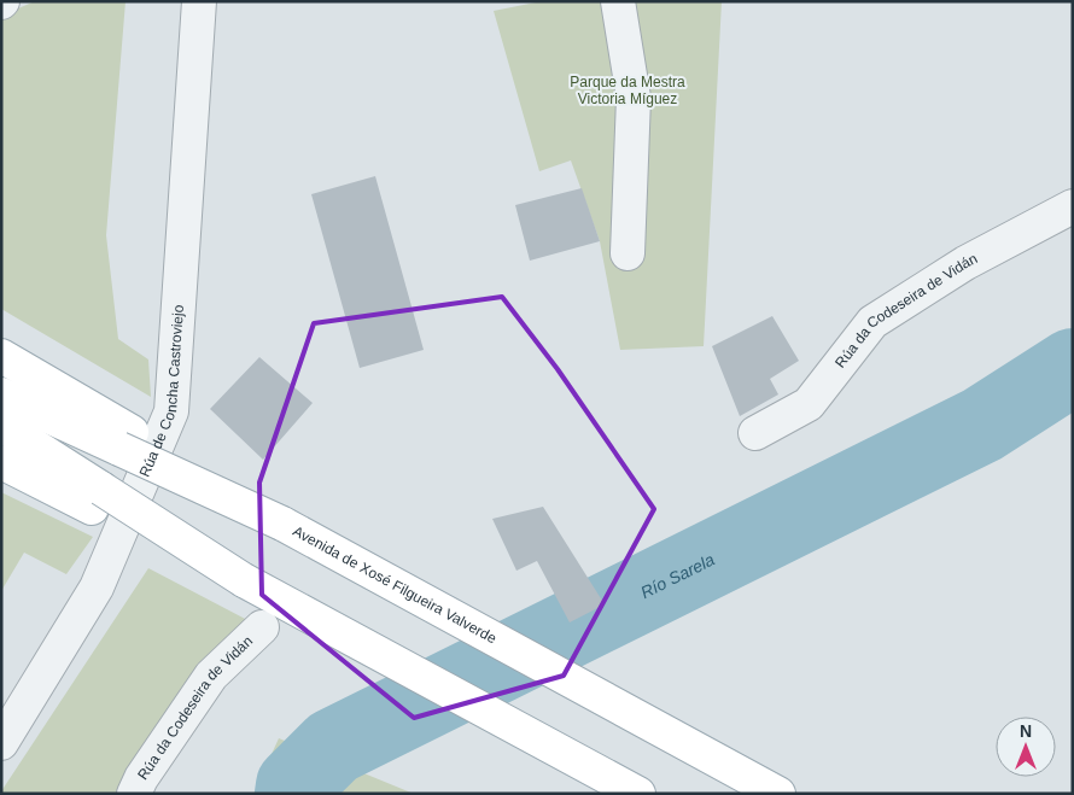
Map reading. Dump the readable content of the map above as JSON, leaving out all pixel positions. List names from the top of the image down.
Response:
{
  "streets": {
    "main road": ["Avenida de Xosé Filgueira Valverde"],
    "street": ["Rúa da Codeseira de Vidán", "Rúa de Concha Castroviejo"]
  },
  "water": ["Río Sarela"],
  "parks": ["Parque da Mestra Victoria Míguez"],
  "north": "top"
}
